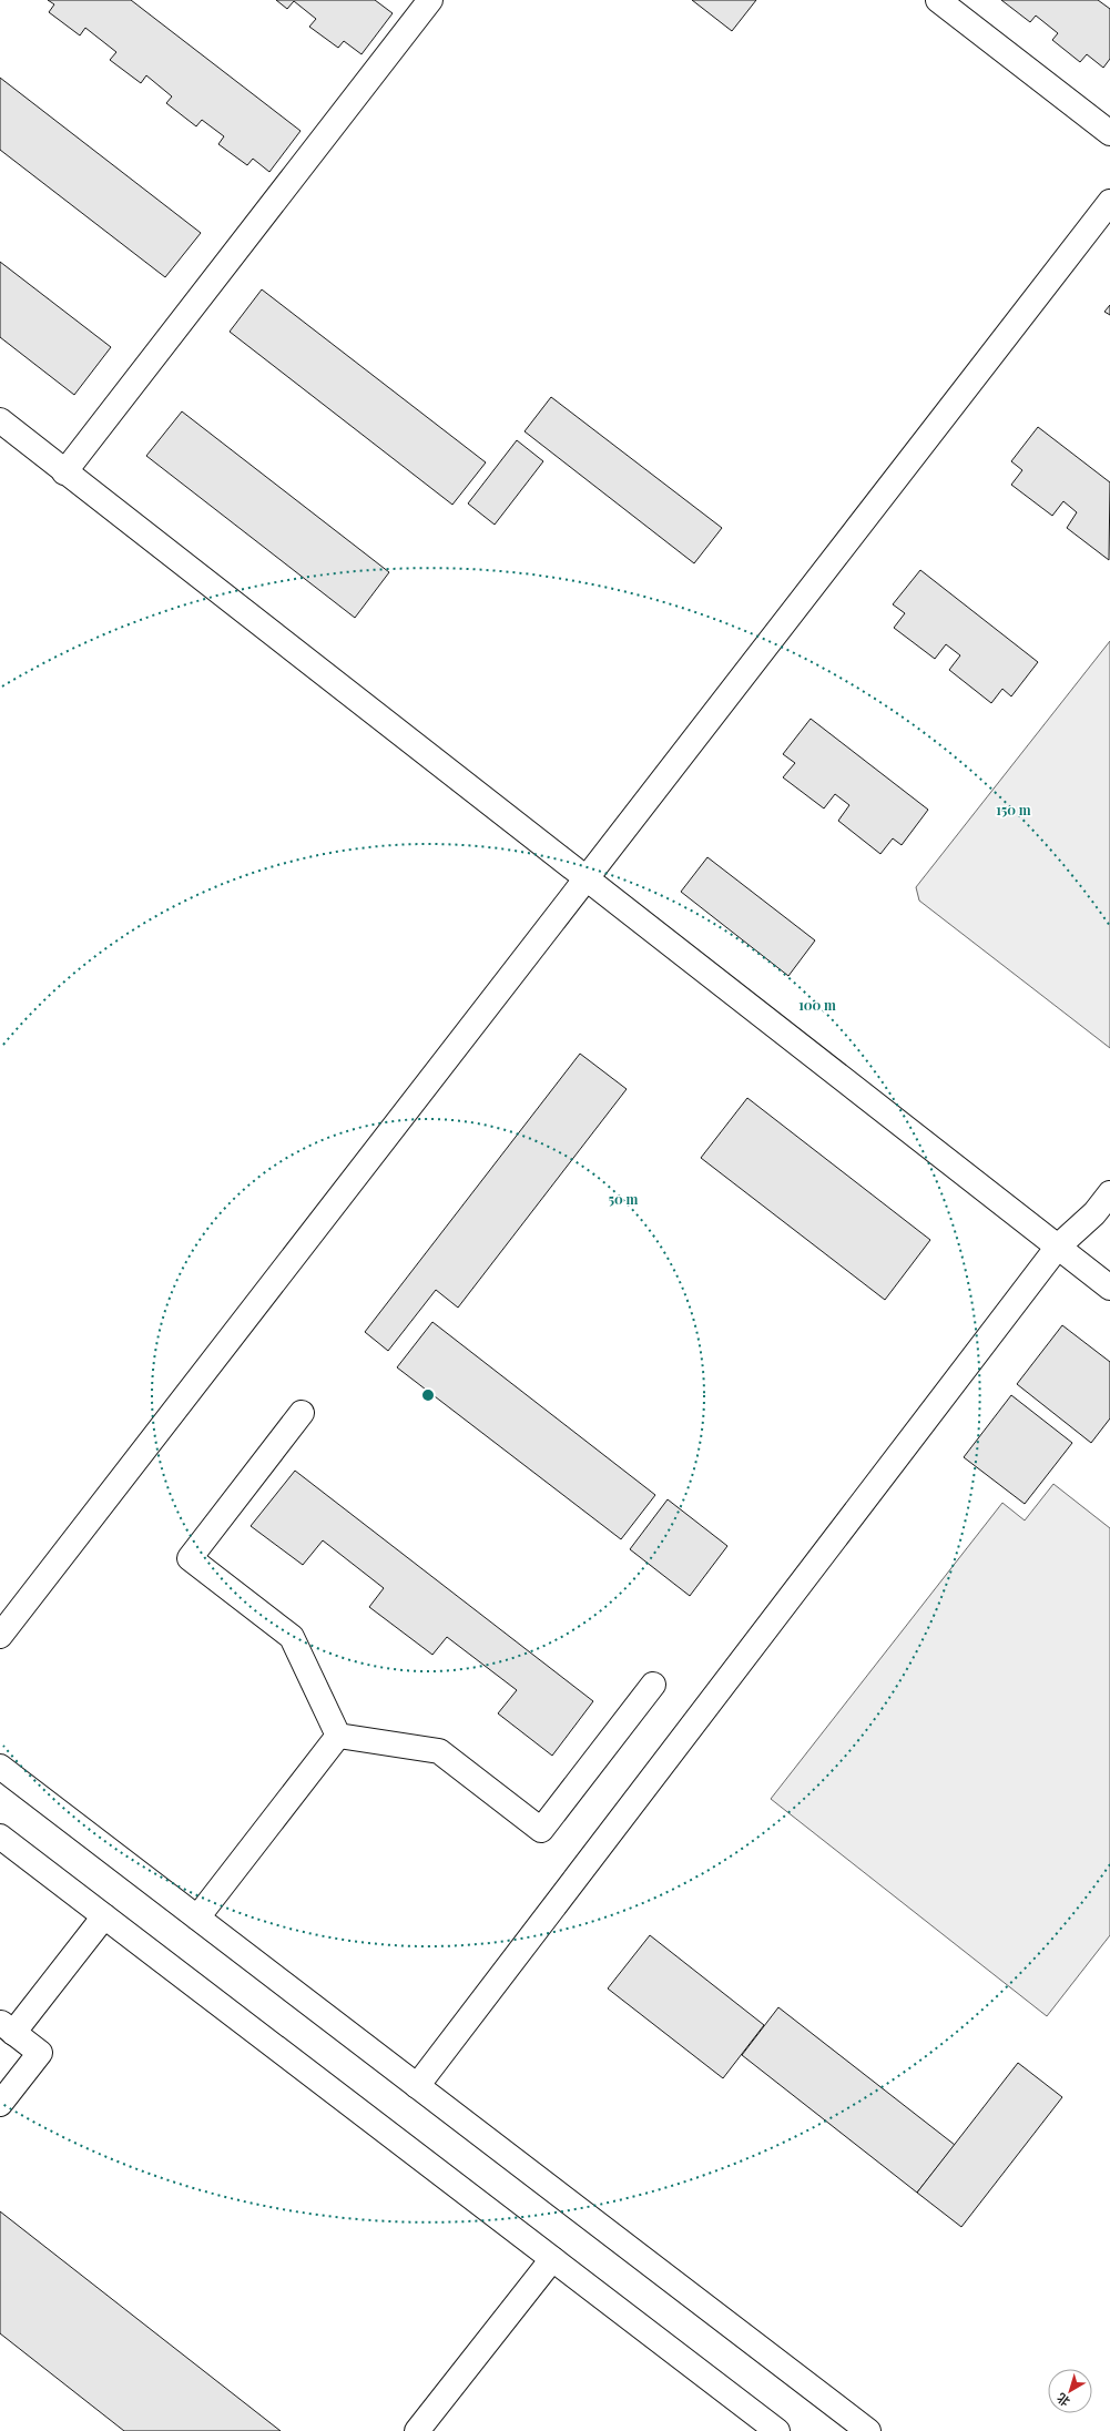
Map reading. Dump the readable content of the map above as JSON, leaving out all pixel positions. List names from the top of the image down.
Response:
{
  "north": "bottom left",
  "rings": ["150 m", "100 m", "50 m"]
}
